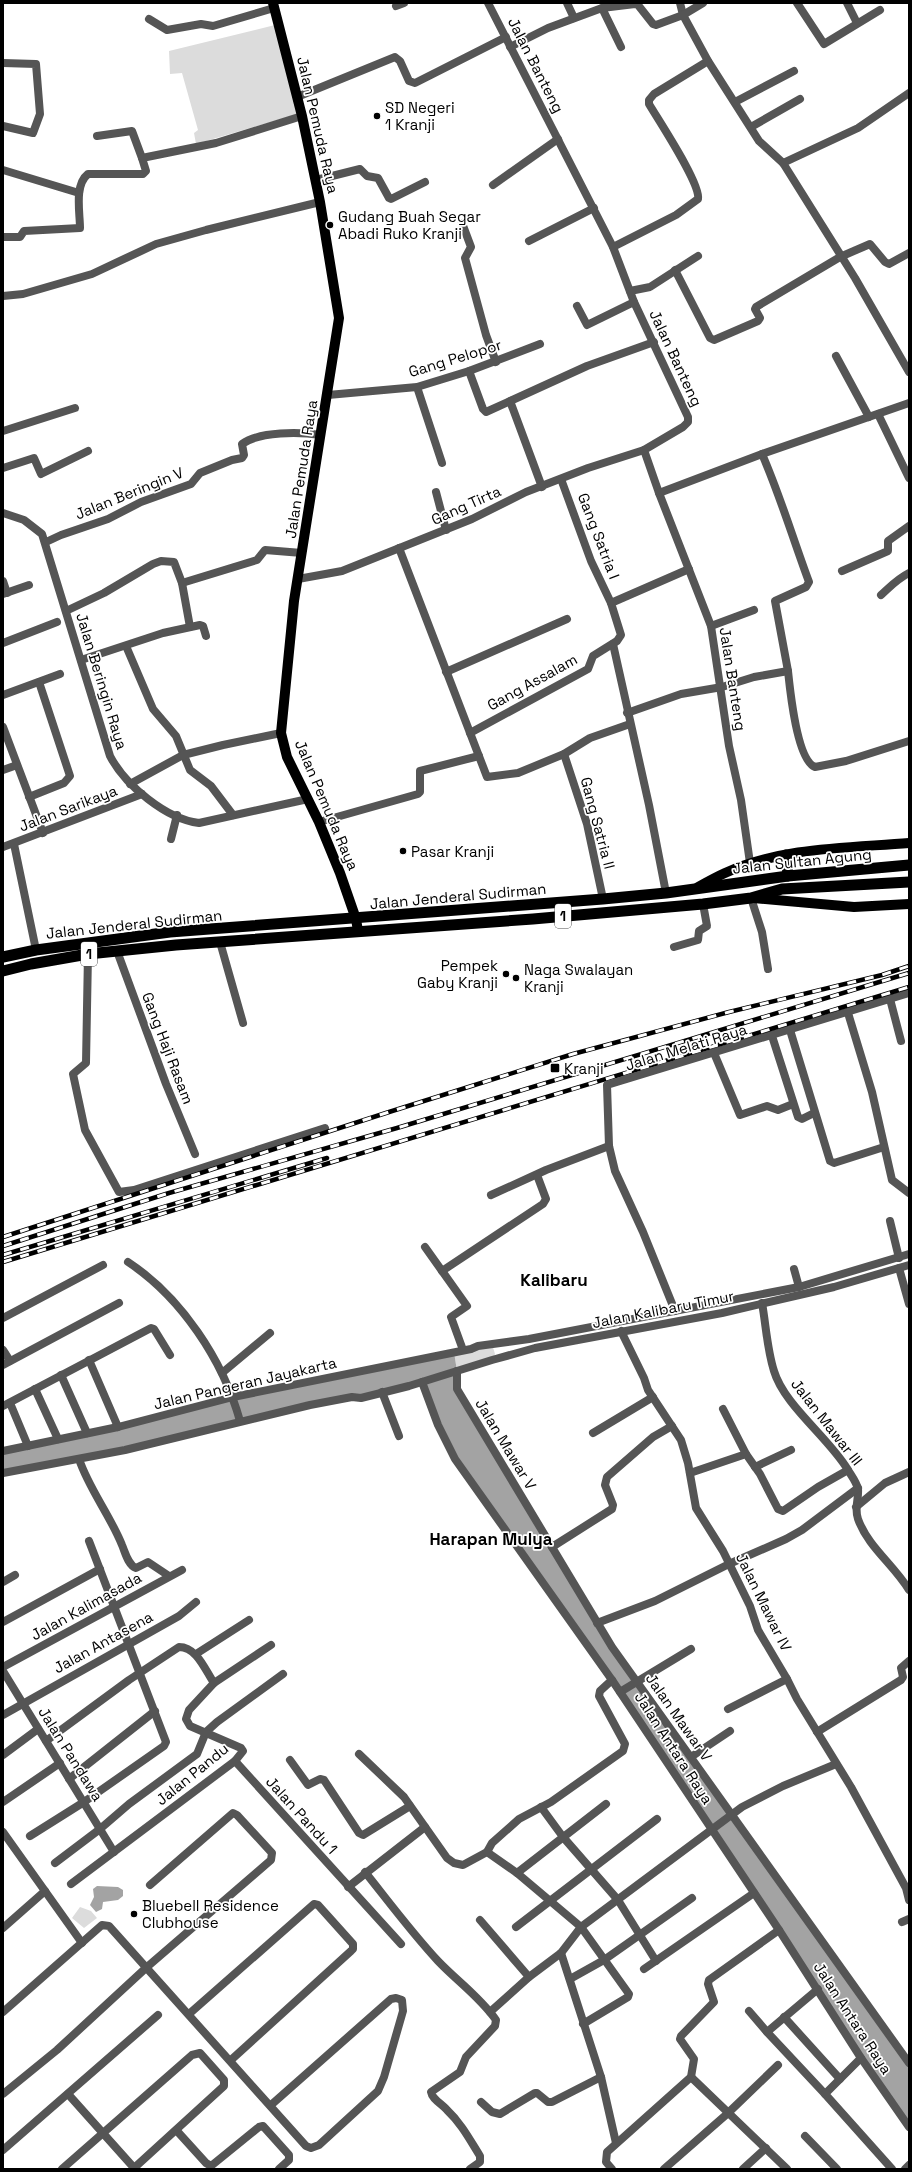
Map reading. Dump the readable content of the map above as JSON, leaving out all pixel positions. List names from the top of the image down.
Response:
{
  "streets": {
    "highway": ["Jalan Sultan Agung", "Jalan Jenderal Sudirman", "1"],
    "main road": ["Jalan Pemuda Raya"],
    "street": [
      "Jalan Banteng",
      "Gang Pelopor",
      "Jalan Beringin V",
      "Gang Tirta",
      "Gang Satria I",
      "Jalan Beringin Raya",
      "Gang Assalam",
      "Jalan Sarikaya",
      "Gang Satria II",
      "Jalan Melati Raya",
      "Gang Haji Rasam",
      "Jalan Kalibaru Timur",
      "Jalan Pangeran Jayakarta",
      "Jalan Mawar III",
      "Jalan Mawar V",
      "Jalan Mawar IV",
      "Jalan Kalimasada",
      "Jalan Antasena",
      "Jalan Antara Raya",
      "Jalan Pandawa",
      "Jalan Pandu",
      "Jalan Pandu 1"
    ]
  },
  "crossings": [
    ["Jalan Banteng", "Gang Tirta"],
    ["Jalan Banteng", "Jalan Jenderal Sudirman"],
    ["Jalan Pemuda Raya", "Gang Pelopor"],
    ["Jalan Pemuda Raya", "Jalan Beringin V"],
    ["Jalan Pemuda Raya", "Gang Tirta"],
    ["Jalan Pemuda Raya", "Jalan Beringin Raya"],
    ["Jalan Pemuda Raya", "Jalan Jenderal Sudirman"],
    ["Jalan Beringin V", "Jalan Beringin Raya"],
    ["Gang Tirta", "Gang Satria I"],
    ["Jalan Beringin Raya", "Jalan Sarikaya"],
    ["Gang Satria II", "Jalan Jenderal Sudirman"],
    ["Jalan Sultan Agung", "Jalan Jenderal Sudirman"],
    ["Jalan Jenderal Sudirman", "Gang Haji Rasam"],
    ["Jalan Melati Raya", "Jalan Kalibaru Timur"],
    ["Jalan Kalibaru Timur", "Jalan Pangeran Jayakarta"],
    ["Jalan Kalibaru Timur", "Jalan Mawar III"],
    ["Jalan Kalibaru Timur", "Jalan Mawar V"],
    ["Jalan Kalibaru Timur", "Jalan Mawar IV"],
    ["Jalan Kalibaru Timur", "Jalan Antara Raya"],
    ["Jalan Antasena", "Jalan Pandawa"],
    ["Jalan Pandawa", "Jalan Pandu"],
    ["Jalan Pandu", "Jalan Pandu 1"]
  ],
  "districts": ["Kalibaru", "Harapan Mulya"],
  "places": {
    "other": [
      "SD Negeri 1 Kranji",
      "Gudang Buah Segar Abadi Ruko Kranji",
      "Pasar Kranji",
      "Pempek Gaby Kranji",
      "Naga Swalayan Kranji",
      "Bluebell Residence Clubhouse"
    ],
    "transit": ["Kranji"]
  }
}
